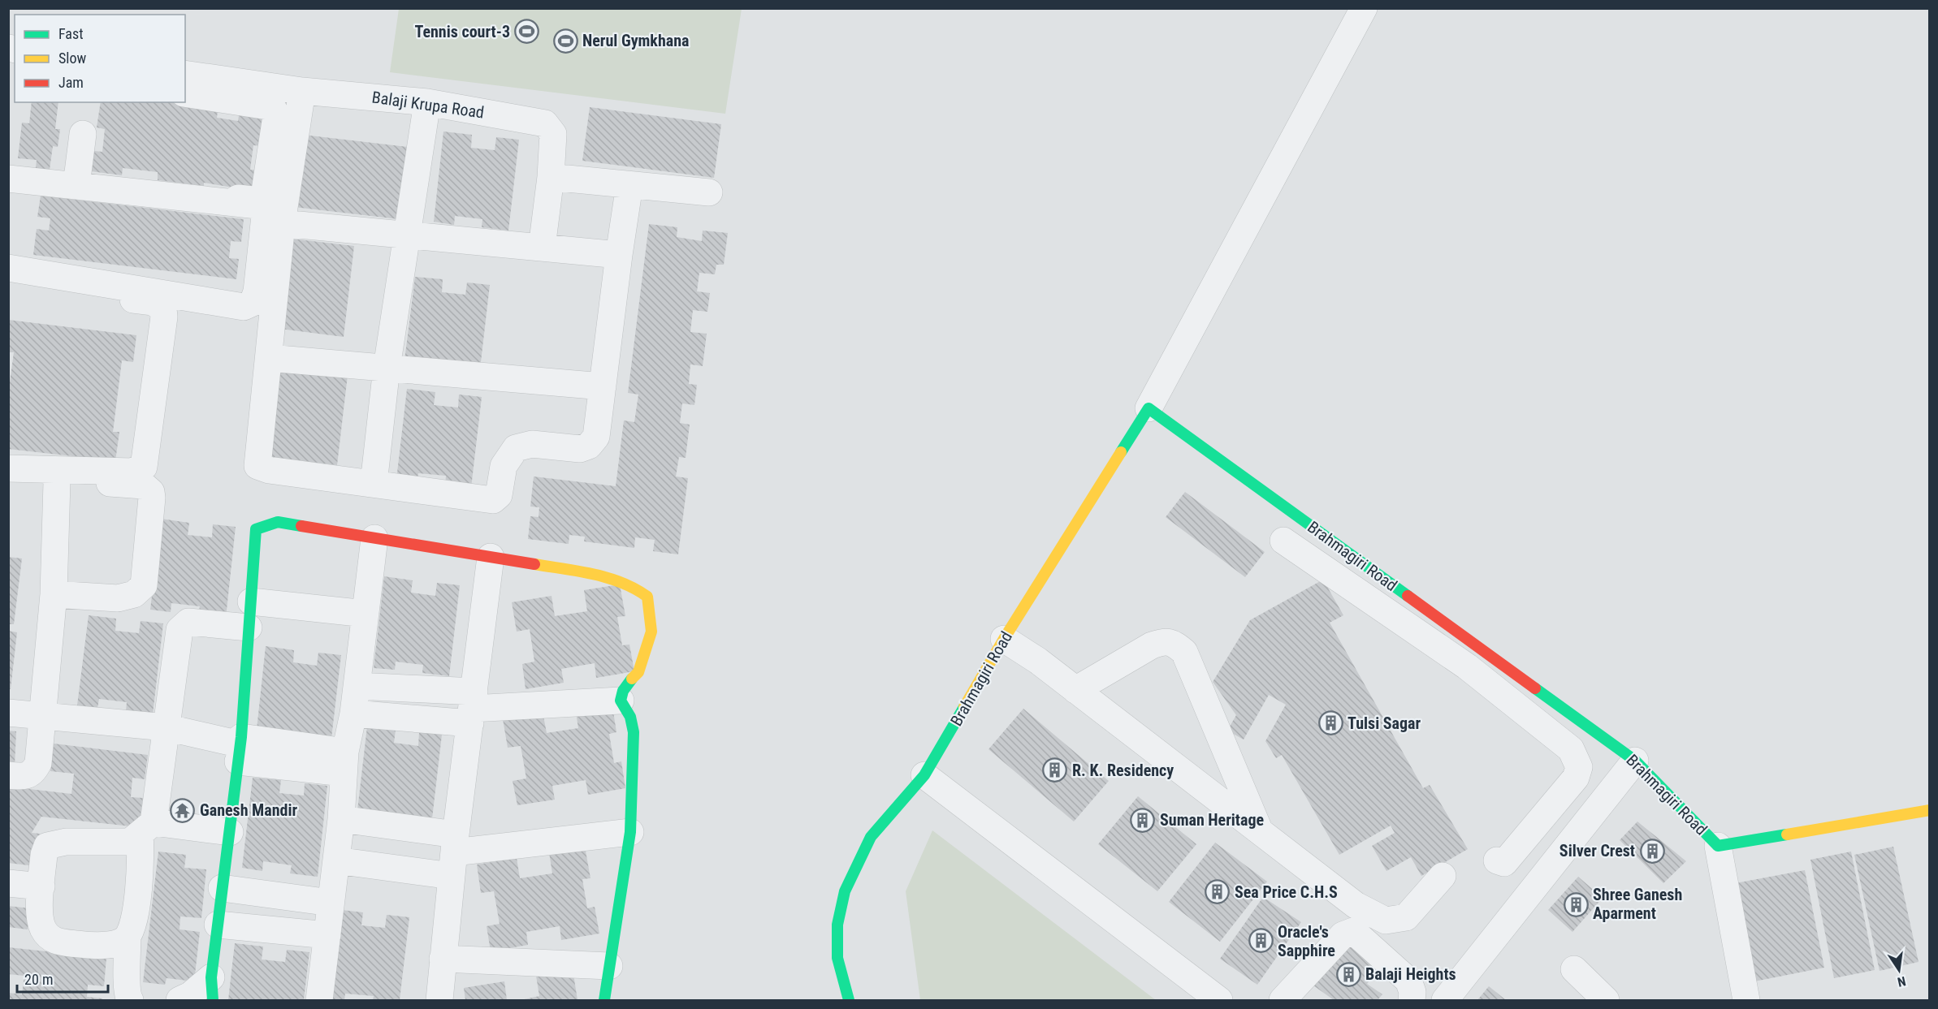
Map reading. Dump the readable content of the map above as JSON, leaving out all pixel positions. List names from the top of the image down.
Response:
{
  "streets": {
    "street": ["Balaji Krupa Road", "Brahmagiri Road"]
  },
  "places": {
    "sports": ["Tennis court-3", "Nerul Gymkhana"],
    "building": [
      "Tulsi Sagar",
      "R. K. Residency",
      "Suman Heritage",
      "Silver Crest",
      "Sea Price C.H.S",
      "Shree Ganesh Aparment",
      "Oracle's Sapphire",
      "Balaji Heights"
    ],
    "temple": ["Ganesh Mandir"]
  },
  "legend": ["Fast", "Slow", "Jam"],
  "scale_bar": "20 m",
  "north": "bottom"
}
